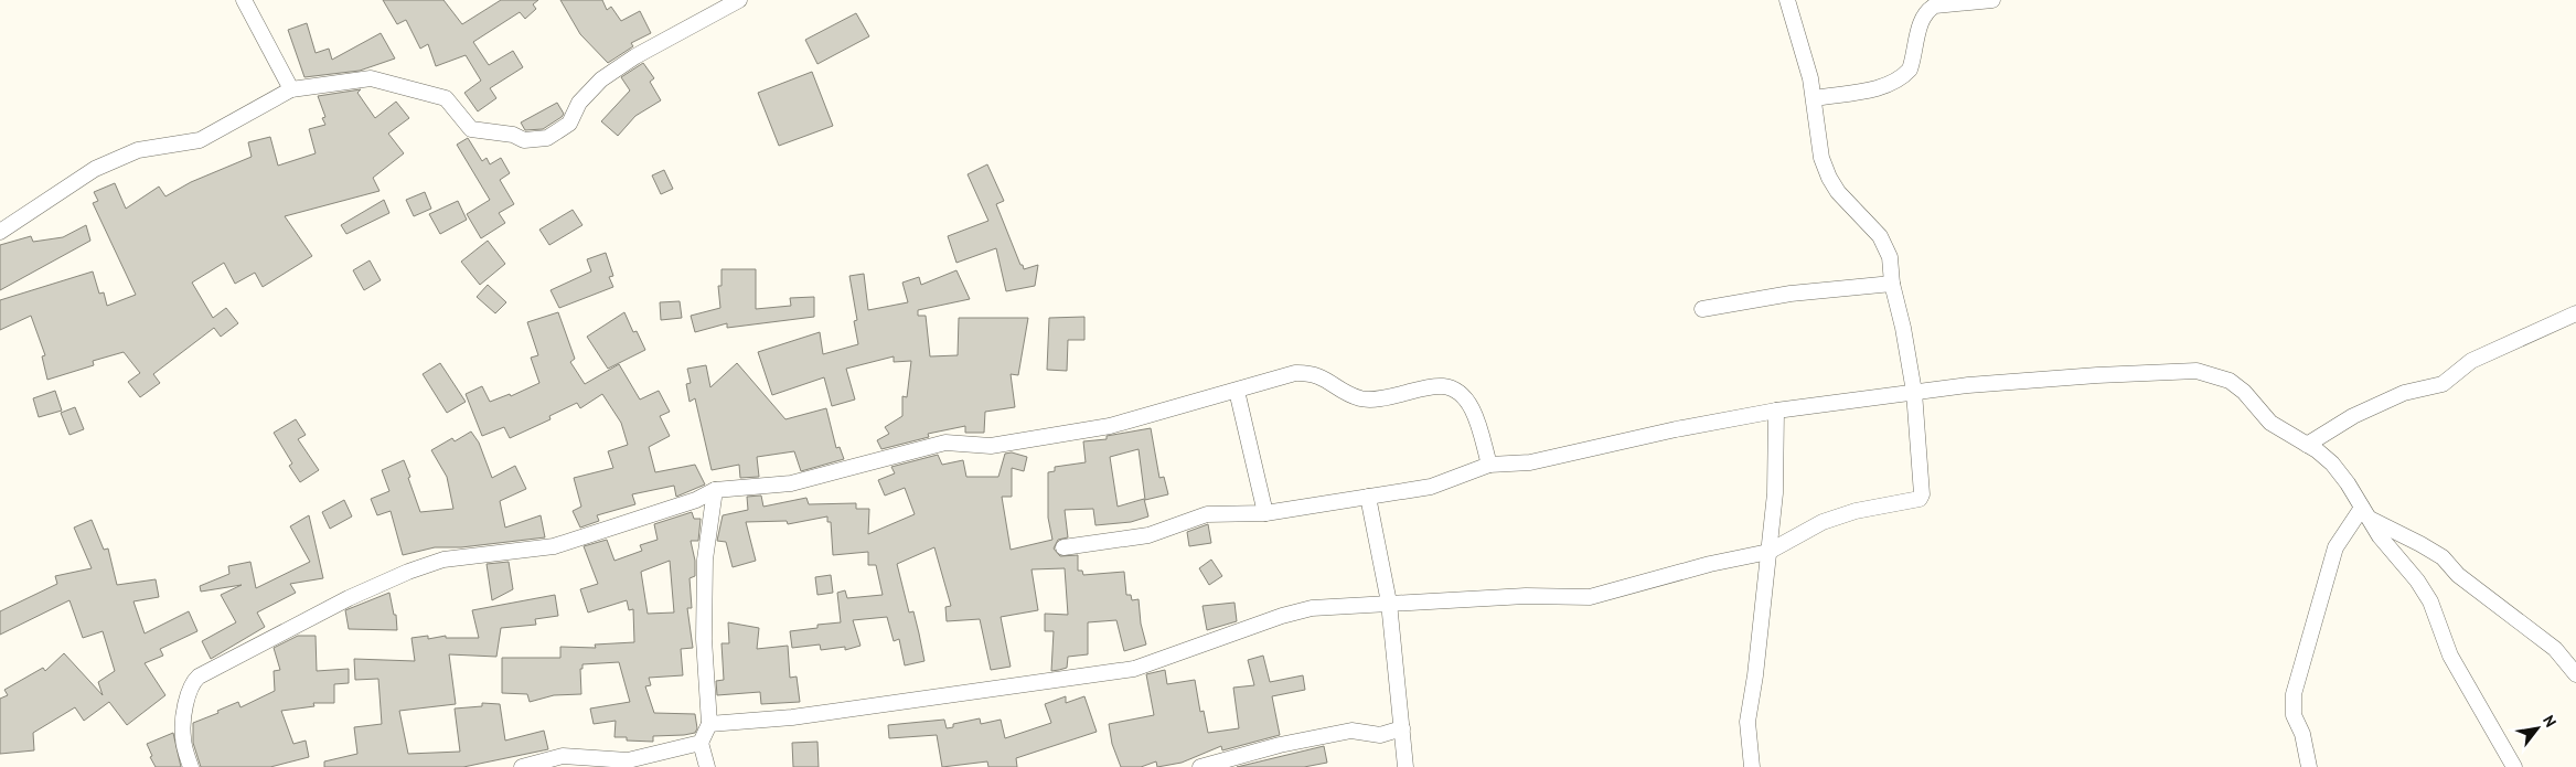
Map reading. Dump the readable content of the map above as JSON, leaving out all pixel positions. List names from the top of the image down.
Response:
{
  "north": "top right"
}
